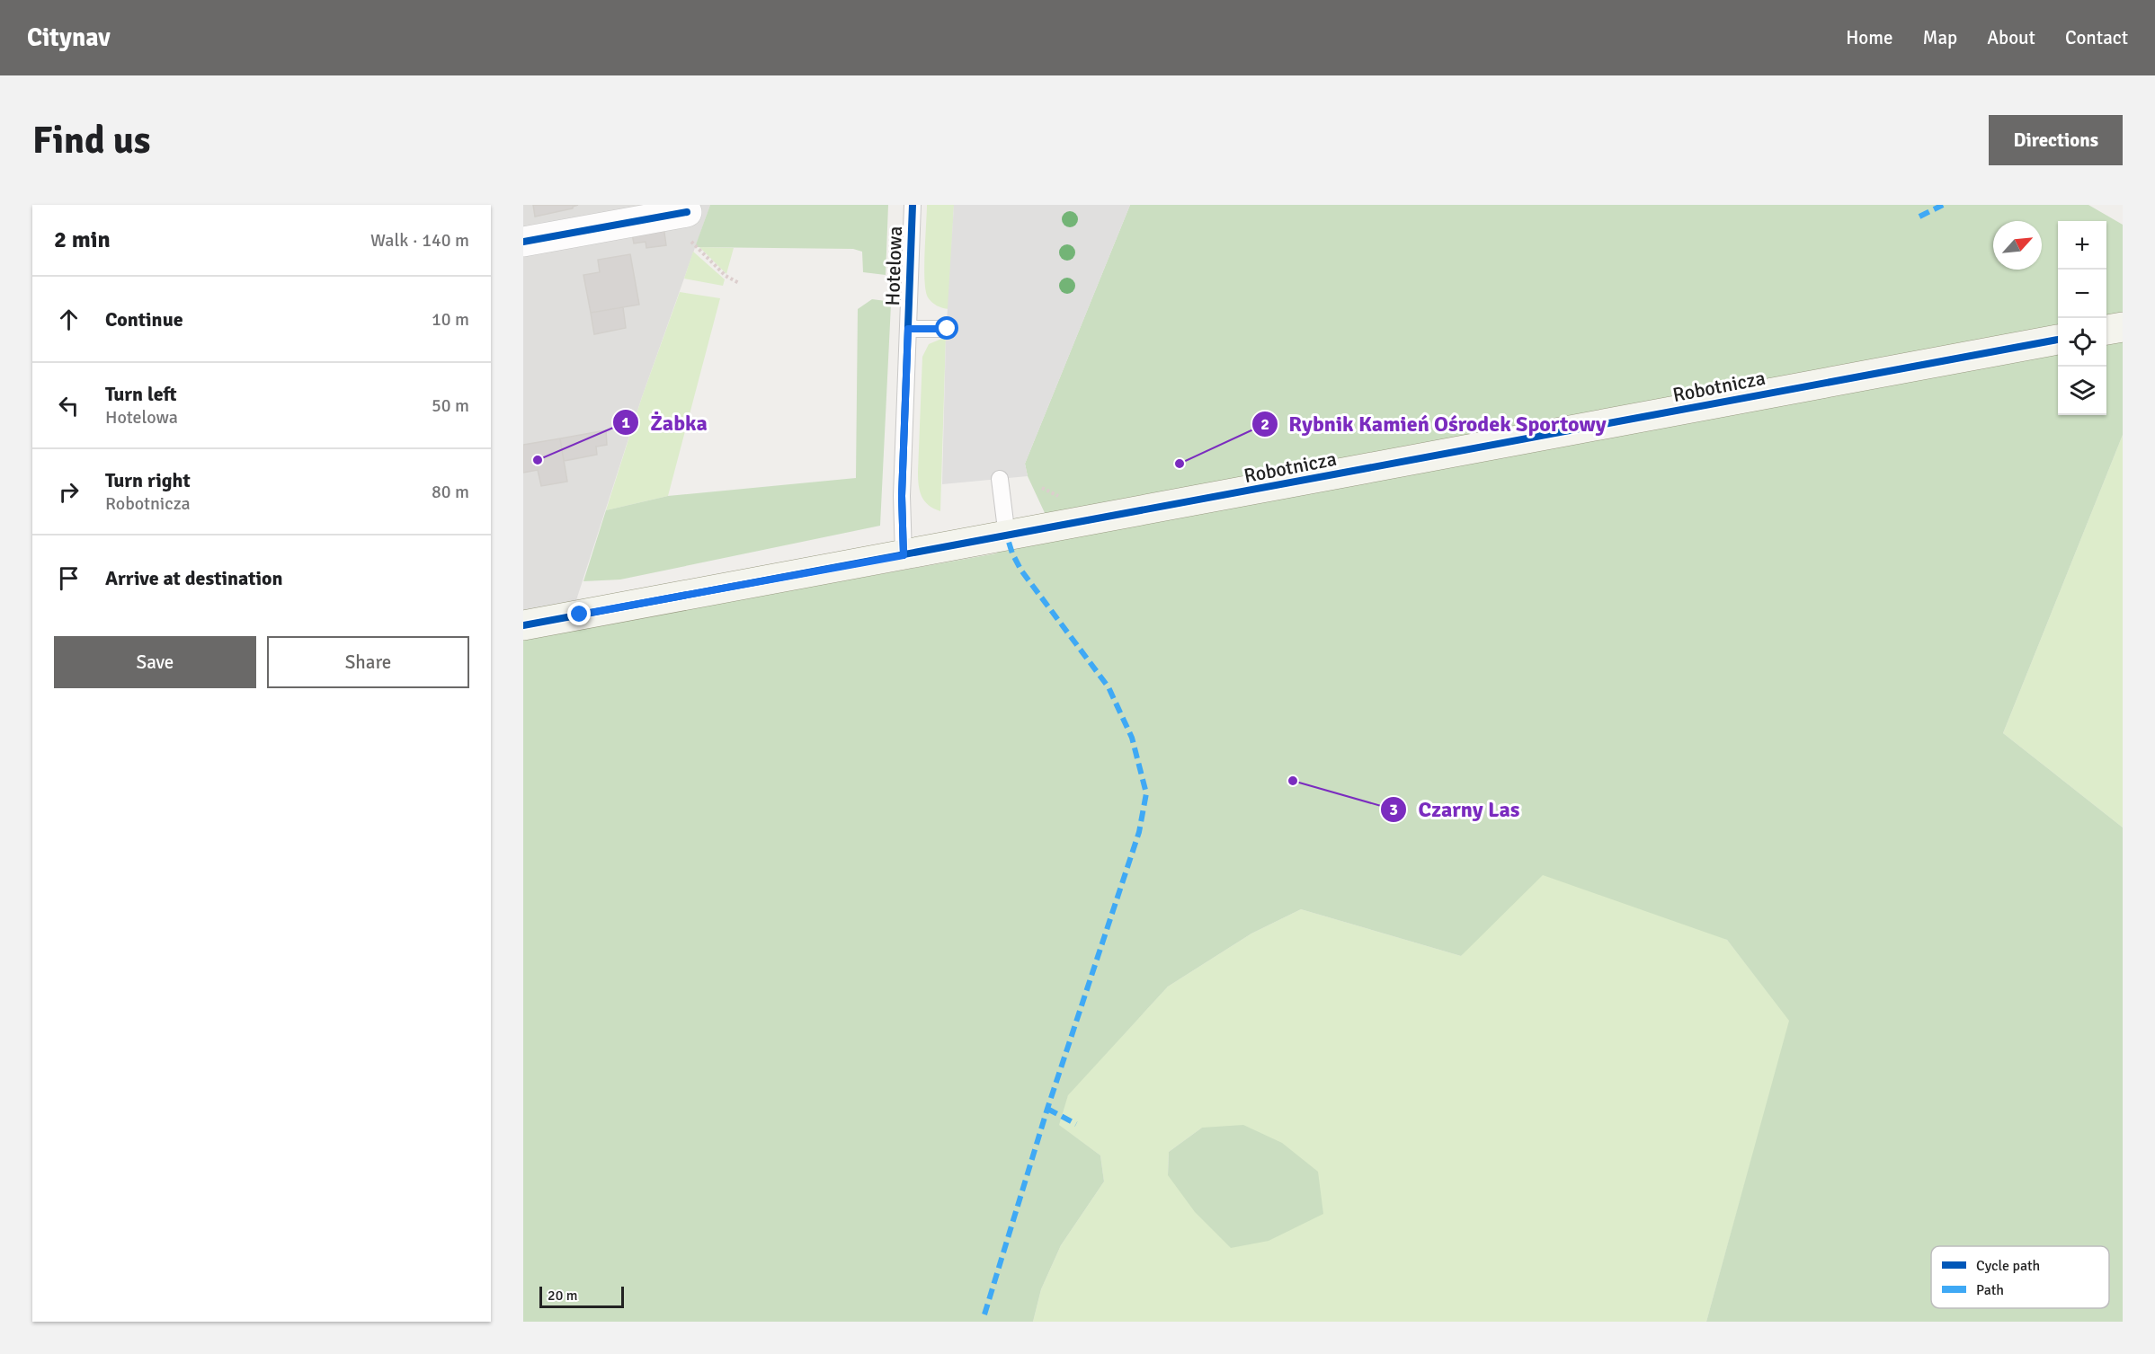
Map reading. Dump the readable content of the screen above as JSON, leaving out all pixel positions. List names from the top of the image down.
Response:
{
  "streets": {
    "street": ["Robotnicza"],
    "lane": ["Hotelowa"]
  },
  "crossings": [
    ["Hotelowa", "Robotnicza"]
  ],
  "places": ["Żabka", "Rybnik Kamień Ośrodek Sportowy", "Czarny Las"],
  "legend": ["Cycle path", "Path"],
  "scale_bar": "20 m",
  "north": "top right",
  "page": {
    "header": "Citynav",
    "nav": [
      "Home",
      "Map",
      "About",
      "Contact"
    ],
    "buttons": [
      "Directions",
      ["Save", "Share"]
    ],
    "title": "Find us",
    "heading": ["2 min", "Walk · 140 m"],
    "map_buttons": ["+", "−"],
    "list": [
      ["Continue", "10 m"],
      ["Turn left", "Hotelowa", "50 m"],
      ["Turn right", "Robotnicza", "80 m"],
      "Arrive at destination"
    ],
    "scale": "20 m"
  }
}
